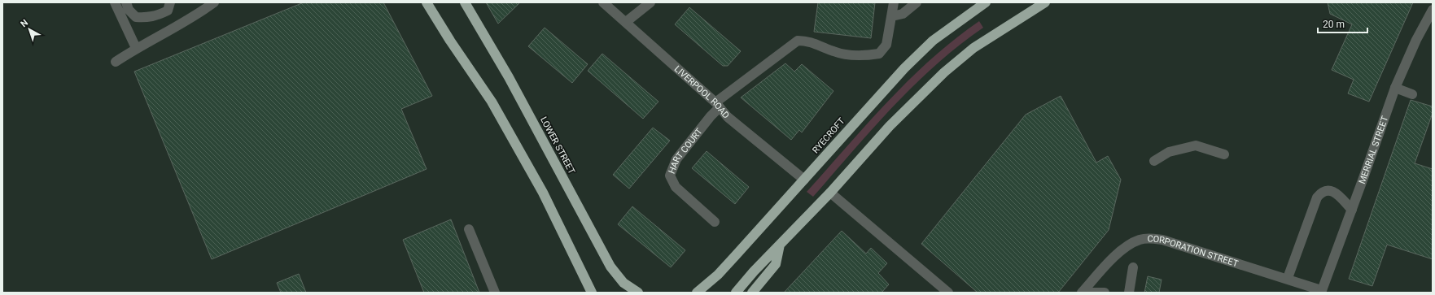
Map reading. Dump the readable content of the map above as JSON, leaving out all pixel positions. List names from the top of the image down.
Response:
{
  "streets": {
    "highway": ["RYECROFT", "LOWER STREET"],
    "street": [
      "LIVERPOOL ROAD",
      "MERRIAL STREET",
      "HART COURT",
      "CORPORATION STREET"
    ]
  },
  "crossings": [
    ["LIVERPOOL ROAD", "RYECROFT"],
    ["LIVERPOOL ROAD", "HART COURT"],
    ["MERRIAL STREET", "CORPORATION STREET"]
  ],
  "scale_bar": "20 m",
  "north": "top left"
}
